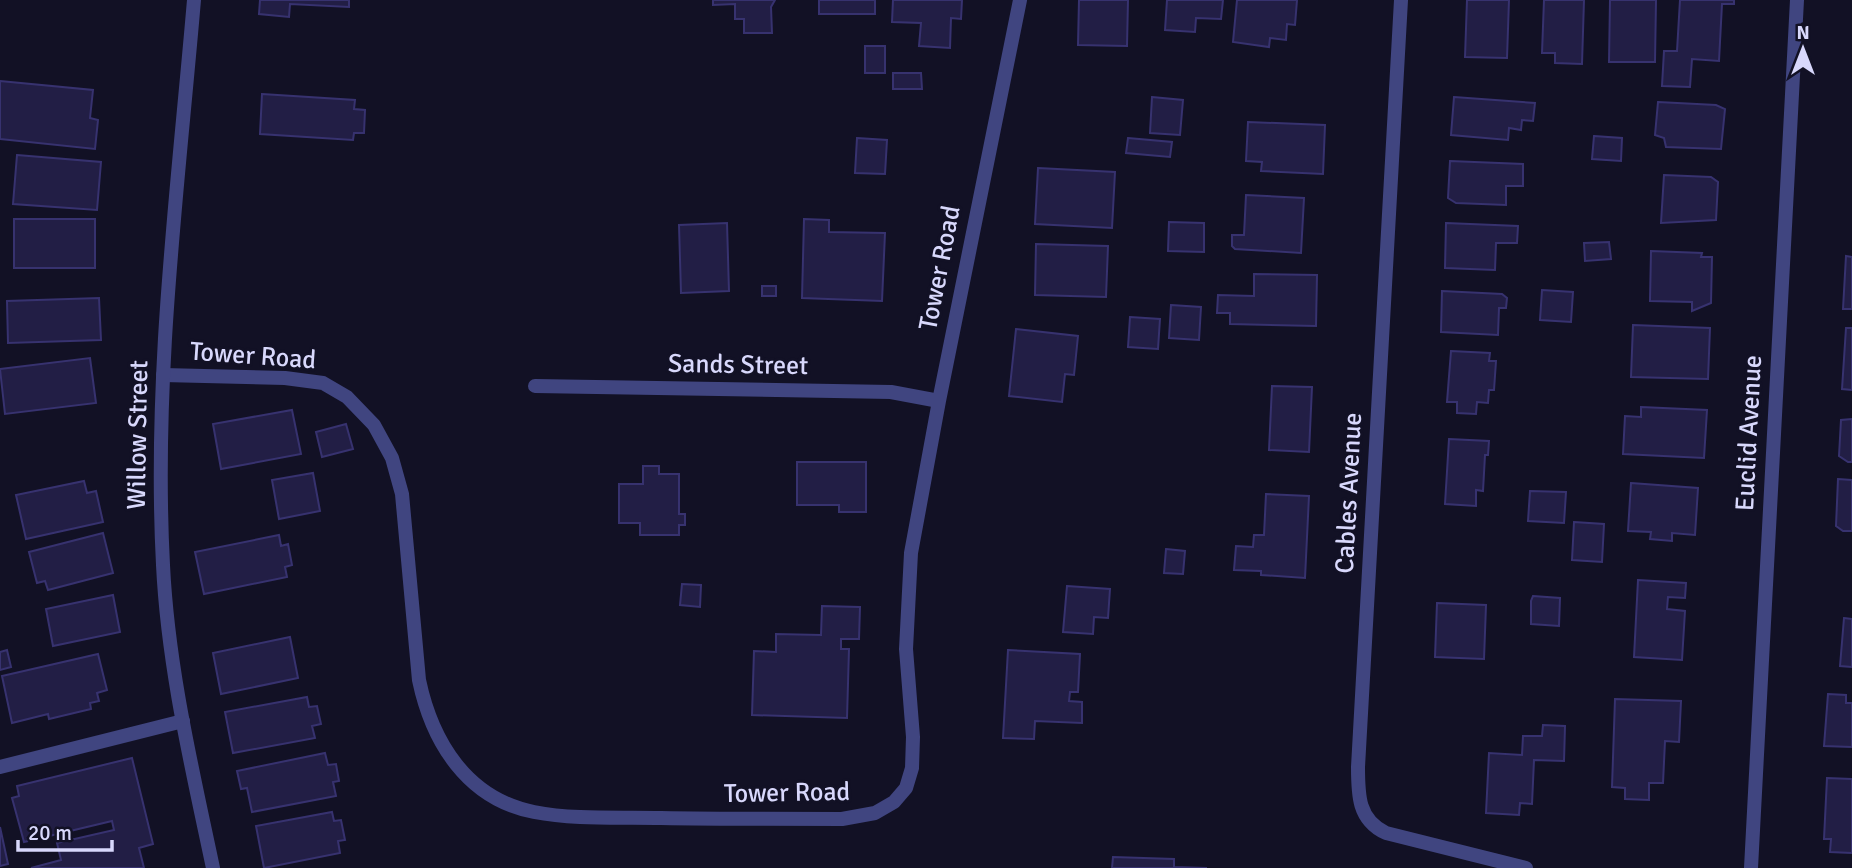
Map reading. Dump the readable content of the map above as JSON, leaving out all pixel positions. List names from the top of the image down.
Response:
{
  "streets": {
    "street": [
      "Tower Road",
      "Sands Street",
      "Euclid Avenue",
      "Willow Street",
      "Cables Avenue"
    ]
  },
  "crossings": [
    ["Tower Road", "Sands Street"],
    ["Tower Road", "Willow Street"]
  ],
  "scale_bar": "20 m",
  "north": "top"
}
